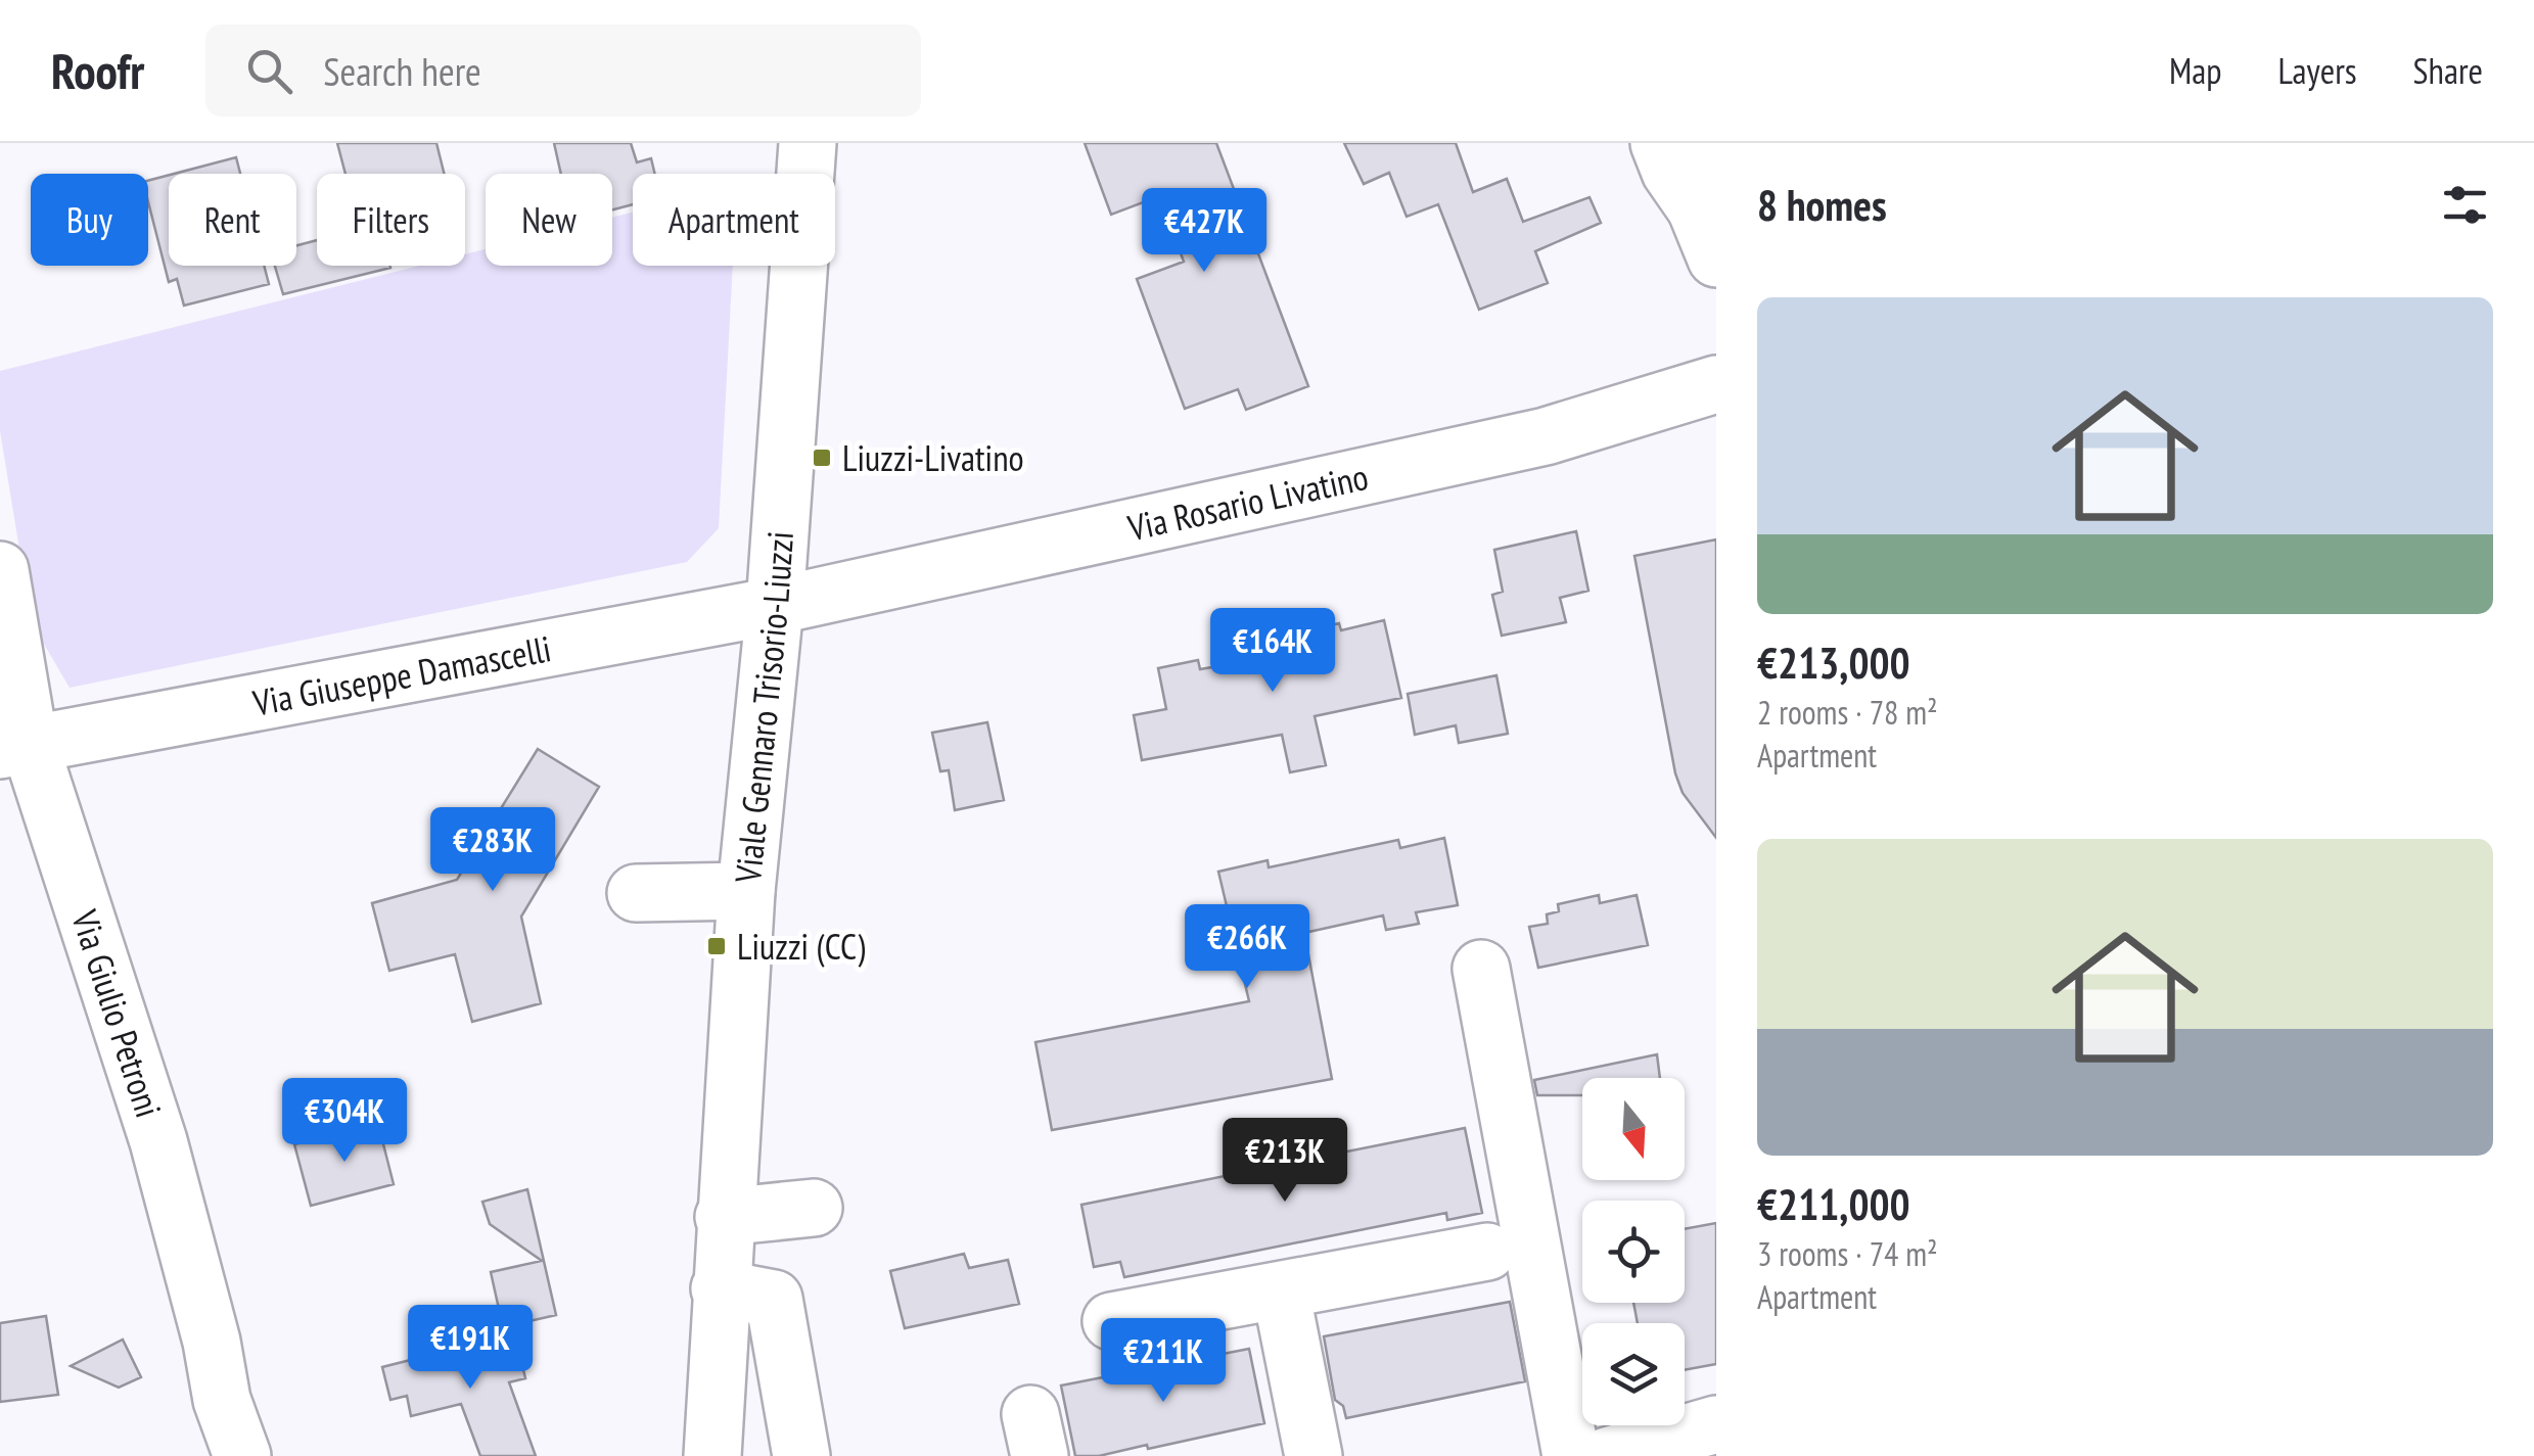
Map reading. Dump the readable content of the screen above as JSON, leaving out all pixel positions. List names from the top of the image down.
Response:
{
  "streets": {
    "street": [
      "Via Rosario Livatino",
      "Via Giuseppe Damascelli",
      "Viale Gennaro Trisorio-Liuzzi",
      "Via Giulio Petroni"
    ]
  },
  "crossings": [
    ["Via Rosario Livatino", "Via Giuseppe Damascelli"],
    ["Via Rosario Livatino", "Viale Gennaro Trisorio-Liuzzi"],
    ["Via Giuseppe Damascelli", "Viale Gennaro Trisorio-Liuzzi"],
    ["Via Giuseppe Damascelli", "Via Giulio Petroni"]
  ],
  "places": {
    "transit": ["Liuzzi-Livatino", "Liuzzi (CC)"]
  },
  "north": "bottom",
  "page": {
    "header": "Roofr",
    "search": "Search here",
    "nav": ["Map", "Layers", "Share"],
    "heading": "8 homes",
    "chip": [
      "Buy",
      "Rent",
      "Filters",
      "New",
      "Apartment"
    ],
    "price": [
      "€427K",
      "€164K",
      "€283K",
      "€266K",
      "€304K",
      "€213K",
      "€191K",
      "€211K"
    ],
    "list": [
      {
        "name": "€213,000",
        "note": "2 rooms · 78 m² · Apartment"
      },
      {
        "name": "€211,000",
        "note": "3 rooms · 74 m² · Apartment"
      }
    ]
  }
}
